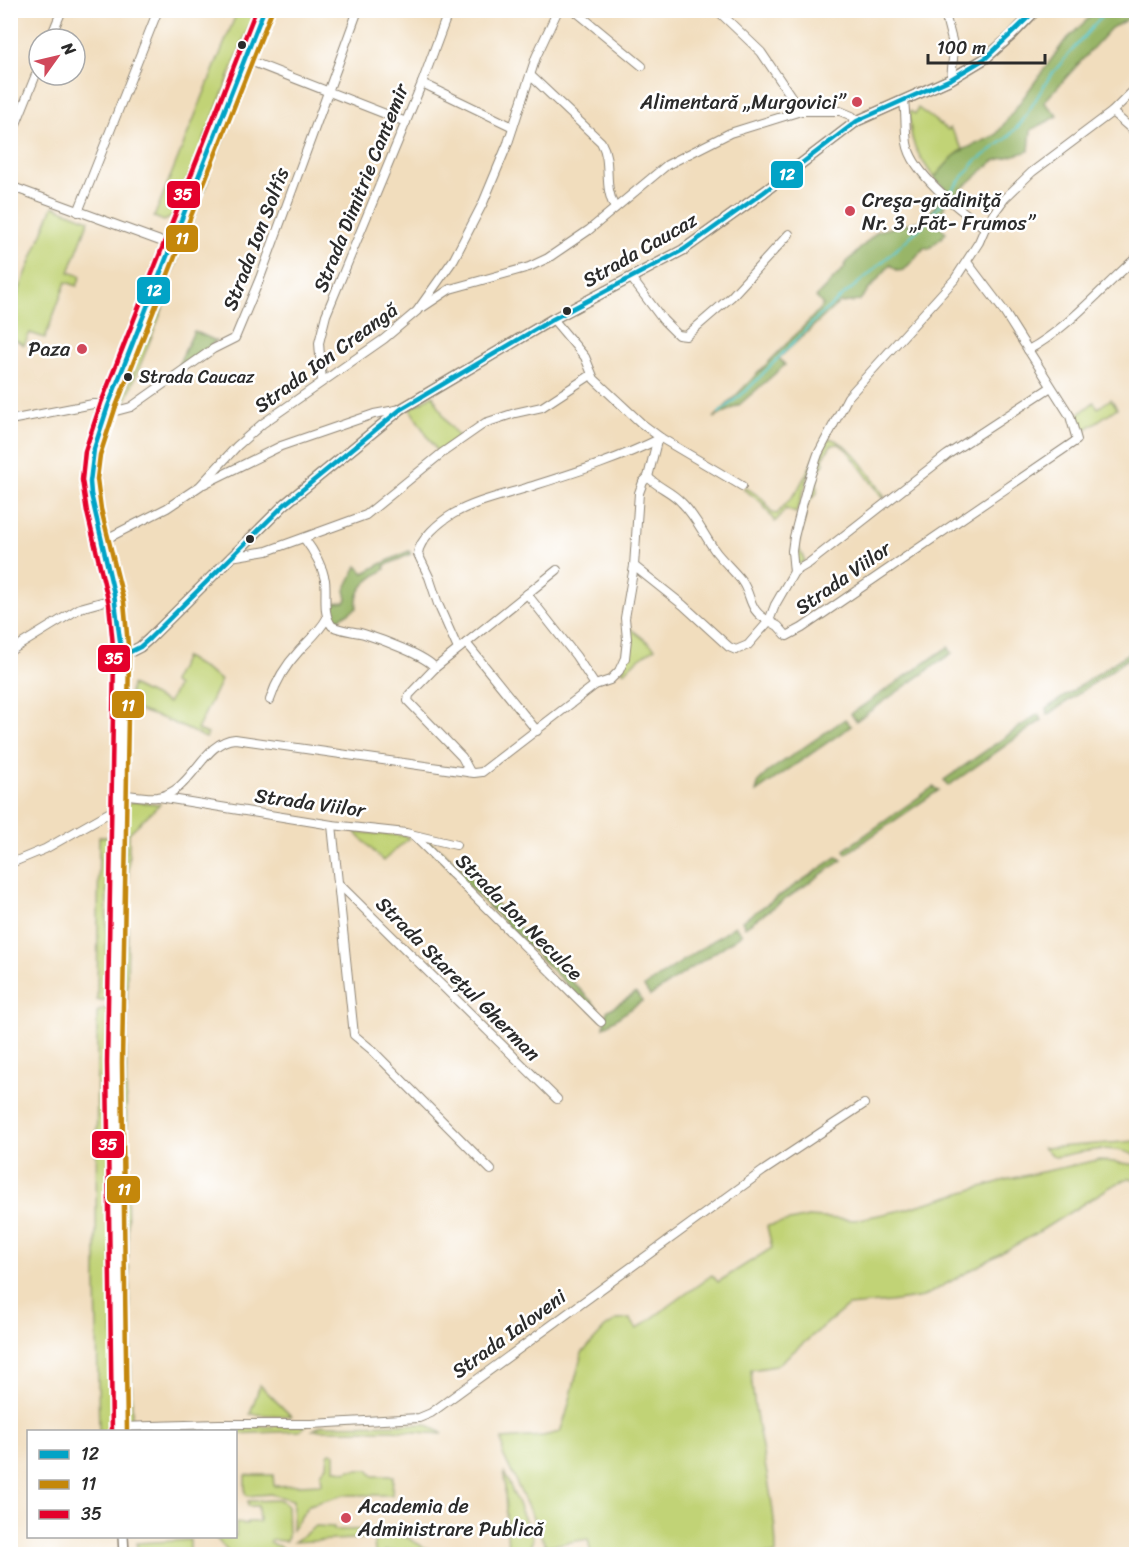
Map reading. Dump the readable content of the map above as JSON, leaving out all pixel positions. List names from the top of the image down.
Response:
{
  "streets": {
    "street": [
      "Strada Dimitrie Cantemir",
      "Strada Ion Soltîs",
      "Strada Caucaz",
      "Strada Ion Creangă",
      "Strada Viilor",
      "Strada Ion Neculce",
      "Strada Starețul Gherman",
      "Strada Ialoveni"
    ]
  },
  "crossings": [
    ["Strada Dimitrie Cantemir", "Strada Ion Creangă"],
    ["Strada Viilor", "Strada Ion Neculce"]
  ],
  "places": [
    "Alimentară „Murgovici”",
    "Creşa-grădiniţă Nr. 3 „Făt- Frumos”",
    "Paza",
    "Strada Caucaz",
    "Academia de Administrare Publică"
  ],
  "lines": ["transit line 12", "transit line 35", "transit line 11"],
  "legend": ["12", "11", "35"],
  "scale_bar": "100 m",
  "north": "top right"
}
